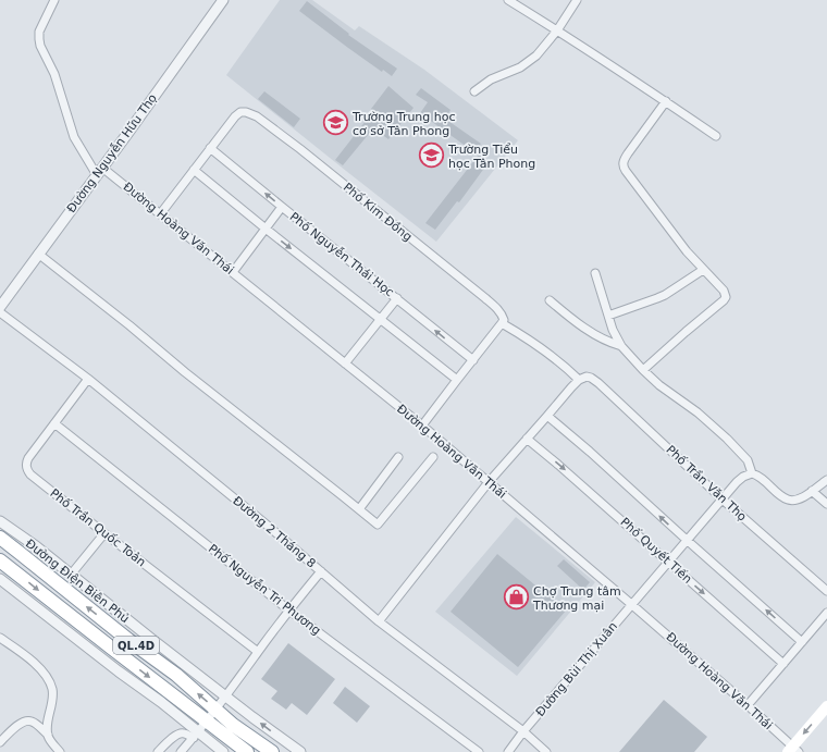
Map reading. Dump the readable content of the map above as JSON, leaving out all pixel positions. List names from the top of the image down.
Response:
{
  "streets": {
    "highway": ["Đường Điện Biên Phủ", "QL.4D"],
    "street": [
      "Đường Nguyễn Hữu Thọ",
      "Phố Kim Đồng",
      "Đường Hoàng Văn Thái",
      "Phố Nguyễn Thái Học",
      "Phố Trần Văn Thọ",
      "Phố Trần Quốc Toản",
      "Đường 2 Tháng 8",
      "Phố Quyết Tiến",
      "Phố Nguyễn Tri Phương",
      "Đường Bùi Thị Xuân"
    ]
  },
  "crossings": [
    ["Đường Nguyễn Hữu Thọ", "Đường Hoàng Văn Thái"],
    ["Phố Kim Đồng", "Phố Nguyễn Thái Học"],
    ["Phố Kim Đồng", "Phố Trần Văn Thọ"],
    ["Đường Hoàng Văn Thái", "Đường Bùi Thị Xuân"],
    ["Phố Trần Văn Thọ", "Đường Bùi Thị Xuân"],
    ["Phố Trần Quốc Toản", "Đường 2 Tháng 8"],
    ["Phố Trần Quốc Toản", "Phố Nguyễn Tri Phương"],
    ["Đường 2 Tháng 8", "Đường Bùi Thị Xuân"],
    ["Phố Quyết Tiến", "Đường Bùi Thị Xuân"]
  ],
  "places": {
    "school or university": ["Trường Trung học cơ sở Tân Phong", "Trường Tiểu học Tân Phong"],
    "shop": ["Chợ Trung tâm Thương mại"]
  }
}
